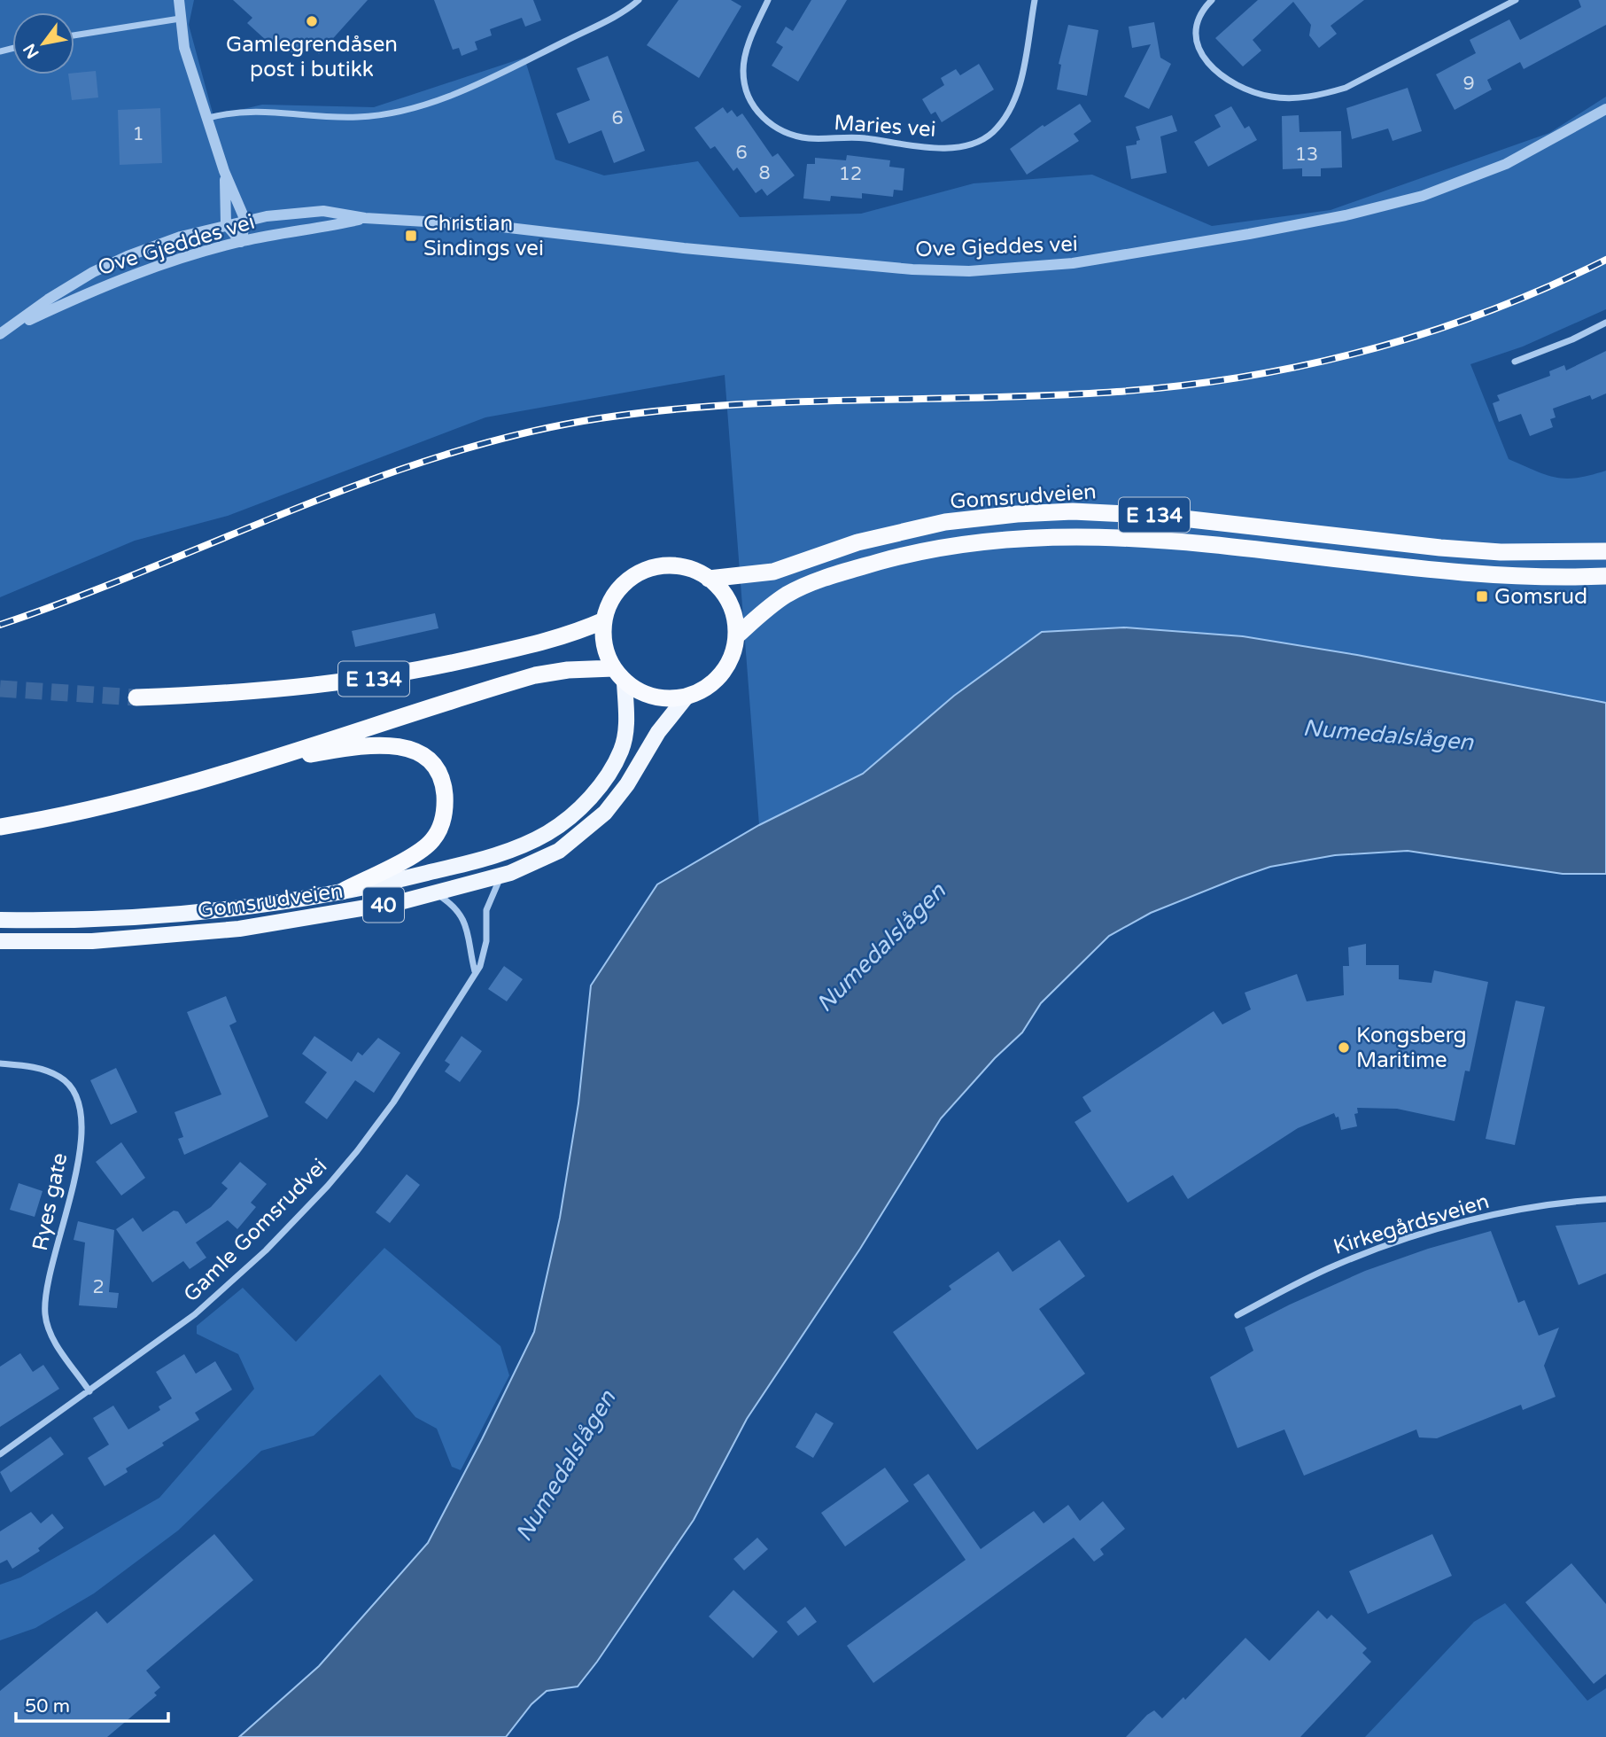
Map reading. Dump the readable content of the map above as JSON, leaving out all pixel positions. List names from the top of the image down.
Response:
{
  "streets": {
    "highway": ["Gomsrudveien", "E 134"],
    "main road": ["40"],
    "street": [
      "Maries vei",
      "Ove Gjeddes vei",
      "Ryes gate",
      "Kirkegårdsveien",
      "Gamle Gomsrudvei"
    ]
  },
  "crossings": [
    ["Gomsrudveien", "E 134"],
    ["Gomsrudveien", "Gamle Gomsrudvei"],
    ["Ryes gate", "Gamle Gomsrudvei"]
  ],
  "water": ["Numedalslågen"],
  "places": {
    "other": ["Gamlegrendåsen post i butikk", "Kongsberg Maritime"],
    "transit": ["Christian Sindings vei", "Gomsrud"]
  },
  "house_numbers": [
    "9",
    "6",
    "1",
    "6",
    "13",
    "8",
    "12",
    "2"
  ],
  "scale_bar": "50 m",
  "north": "bottom left"
}
